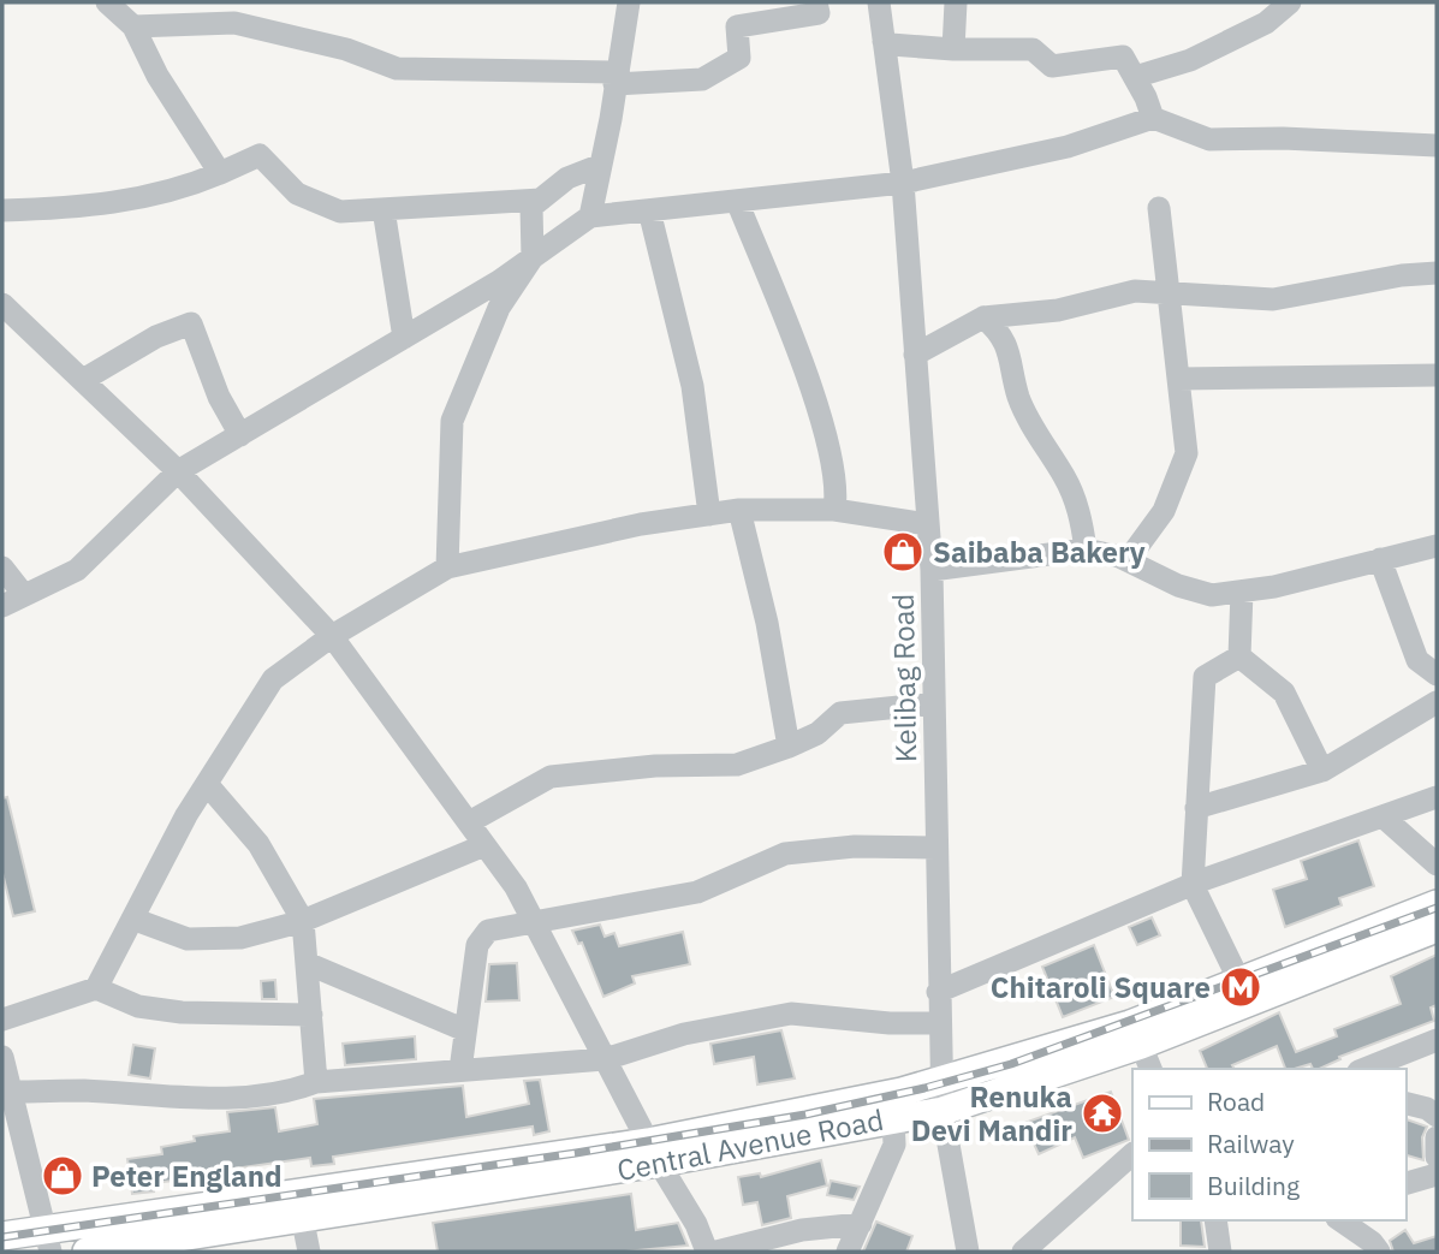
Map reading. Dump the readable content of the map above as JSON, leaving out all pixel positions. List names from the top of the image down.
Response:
{
  "streets": {
    "main road": ["Central Avenue Road"],
    "street": ["Kelibag Road"]
  },
  "crossings": [
    ["Kelibag Road", "Central Avenue Road"]
  ],
  "places": {
    "shop": ["Saibaba Bakery", "Peter England"],
    "metro station": ["Chitaroli Square"],
    "temple": ["Renuka Devi Mandir"]
  },
  "legend": ["Road", "Railway", "Building"]
}
